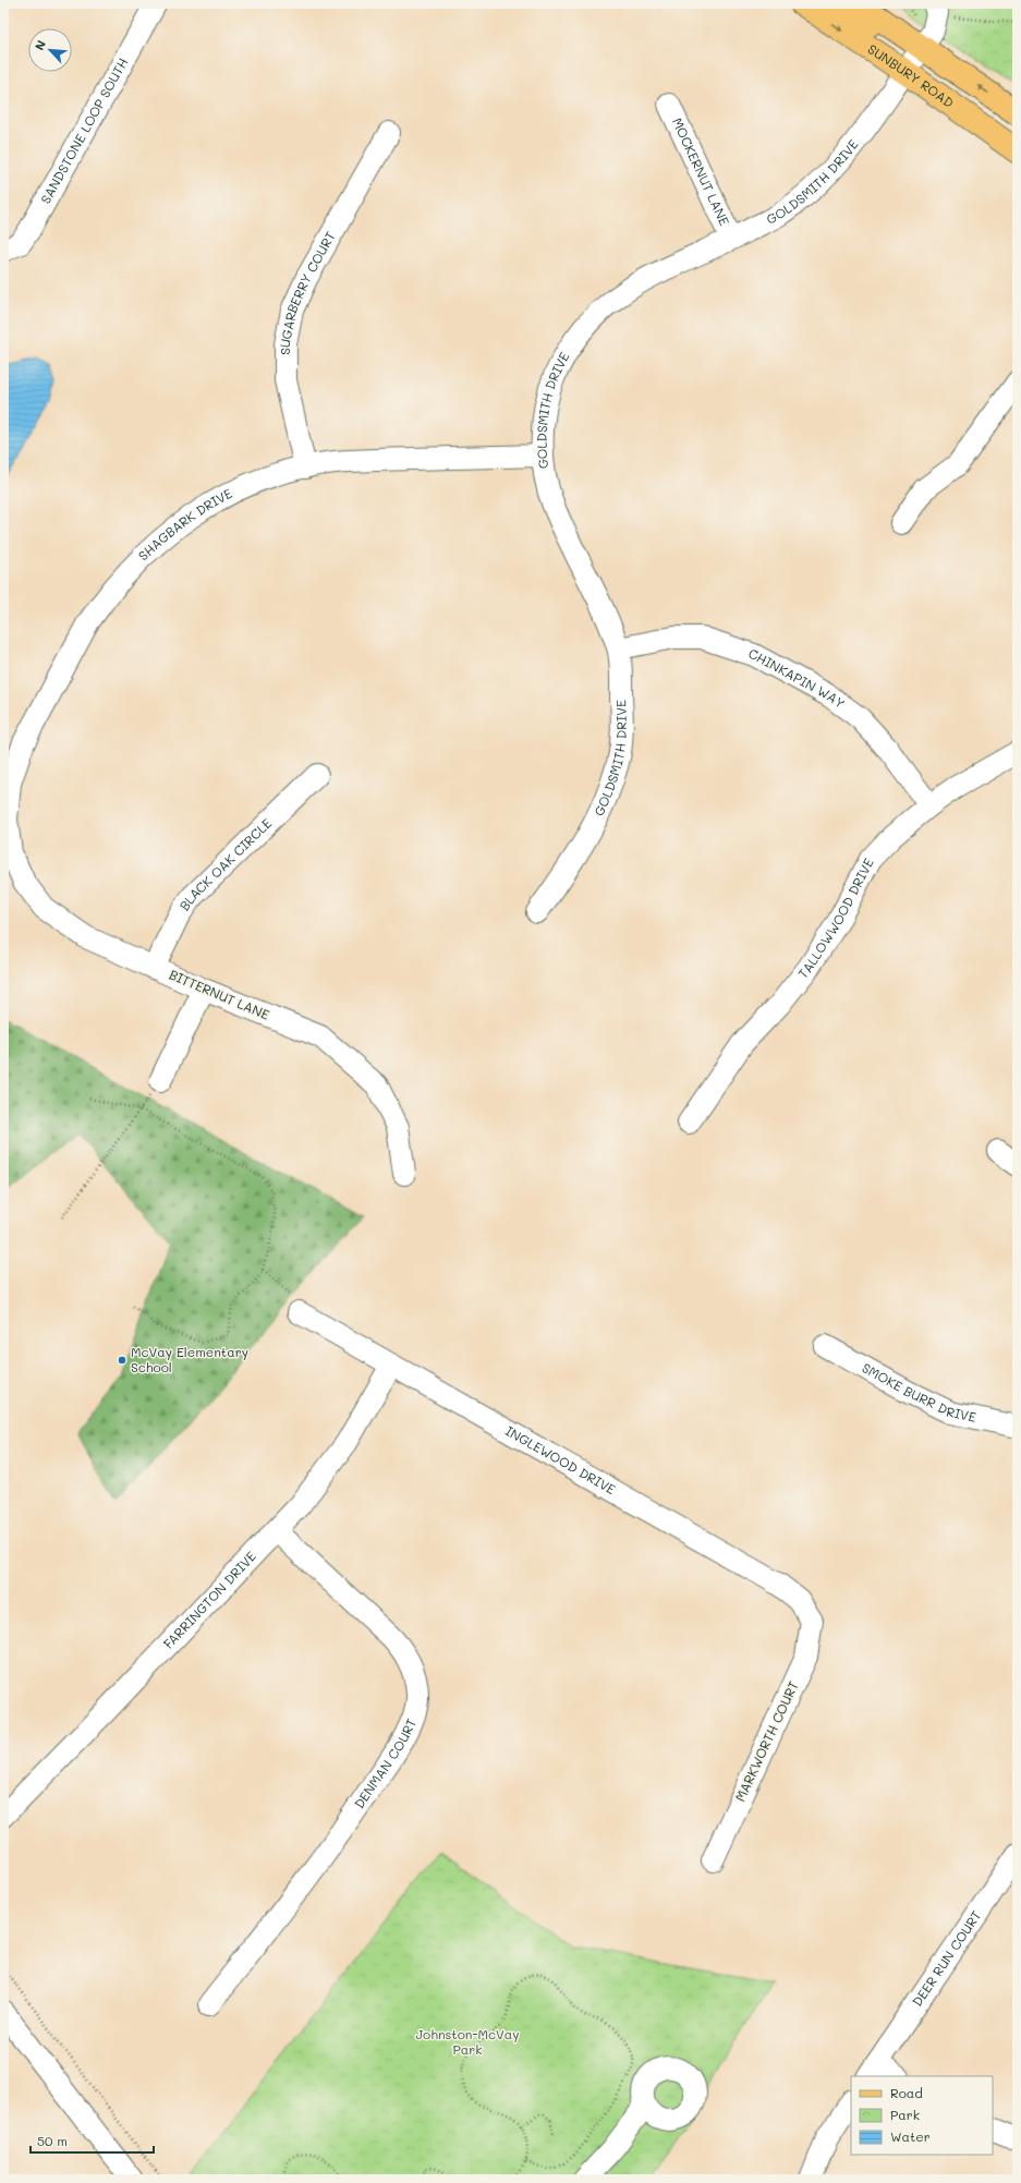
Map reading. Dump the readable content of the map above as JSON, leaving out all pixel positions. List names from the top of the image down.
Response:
{
  "streets": {
    "main road": ["SUNBURY ROAD"],
    "street": [
      "SANDSTONE LOOP SOUTH",
      "MOCKERNUT LANE",
      "GOLDSMITH DRIVE",
      "SUGARBERRY COURT",
      "SHAGBARK DRIVE",
      "CHINKAPIN WAY",
      "BLACK OAK CIRCLE",
      "TALLOWWOOD DRIVE",
      "BITTERNUT LANE",
      "SMOKE BURR DRIVE",
      "INGLEWOOD DRIVE",
      "FARRINGTON DRIVE",
      "MARKWORTH COURT",
      "DENMAN COURT",
      "DEER RUN COURT"
    ]
  },
  "crossings": [
    ["SUNBURY ROAD", "GOLDSMITH DRIVE"],
    ["MOCKERNUT LANE", "GOLDSMITH DRIVE"],
    ["GOLDSMITH DRIVE", "SHAGBARK DRIVE"],
    ["GOLDSMITH DRIVE", "CHINKAPIN WAY"],
    ["SUGARBERRY COURT", "SHAGBARK DRIVE"],
    ["SHAGBARK DRIVE", "BITTERNUT LANE"],
    ["CHINKAPIN WAY", "TALLOWWOOD DRIVE"],
    ["BLACK OAK CIRCLE", "BITTERNUT LANE"],
    ["INGLEWOOD DRIVE", "FARRINGTON DRIVE"],
    ["INGLEWOOD DRIVE", "MARKWORTH COURT"],
    ["FARRINGTON DRIVE", "DENMAN COURT"]
  ],
  "parks": ["Johnston-McVay Park"],
  "places": ["McVay Elementary School"],
  "legend": ["Road", "Park", "Water"],
  "scale_bar": "50 m",
  "north": "top left"
}
